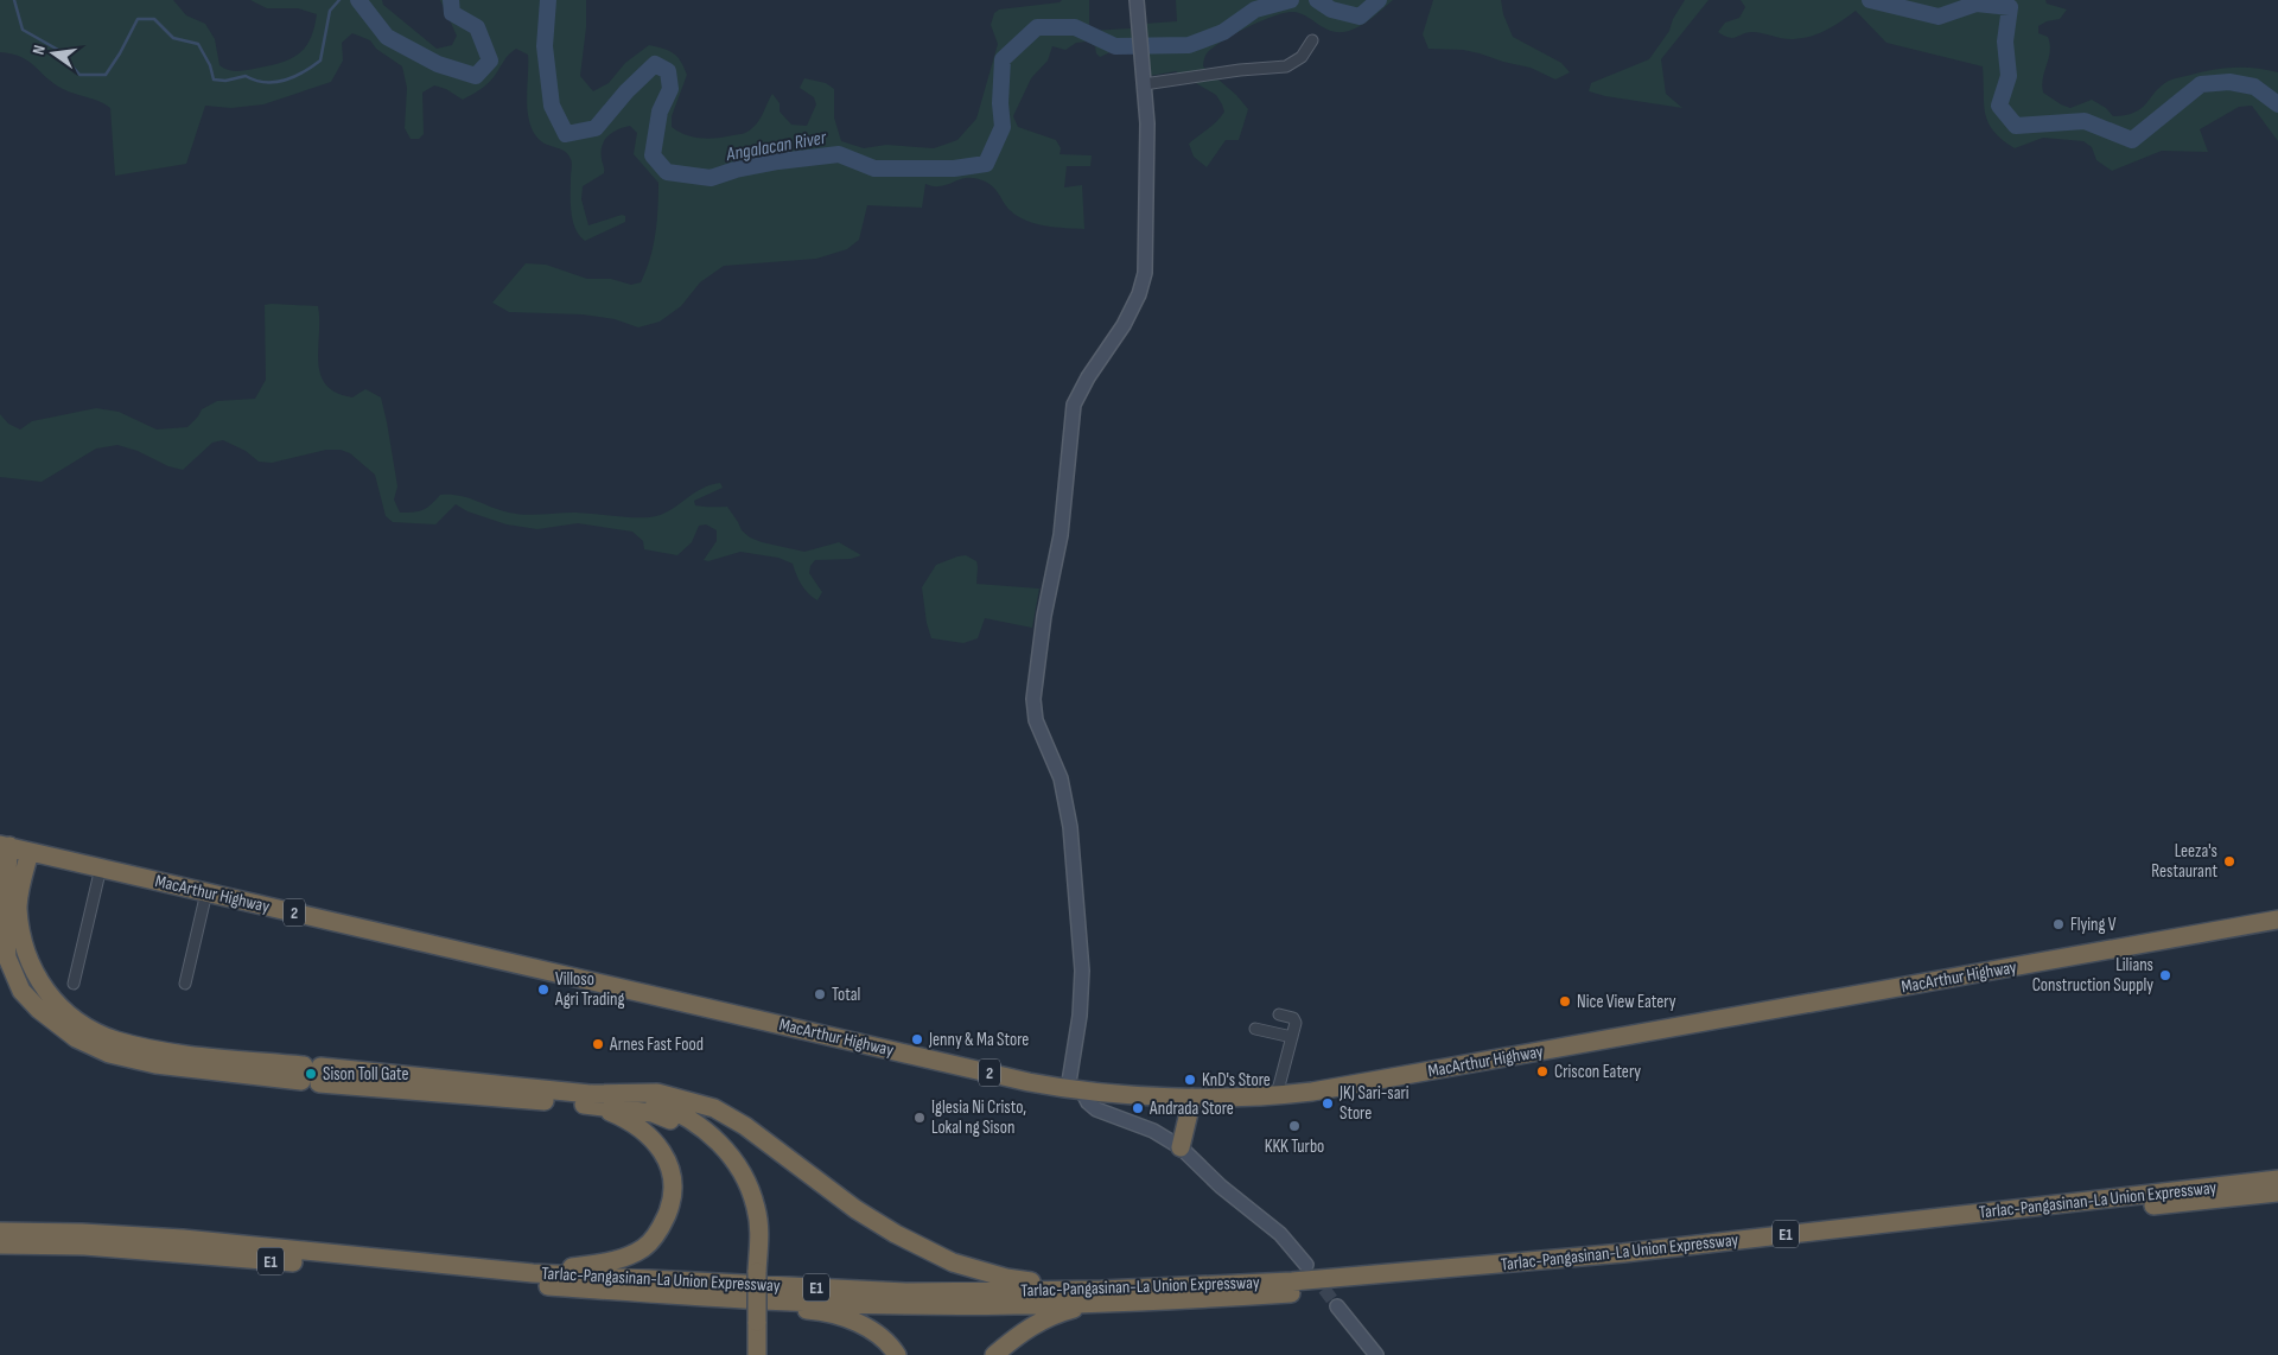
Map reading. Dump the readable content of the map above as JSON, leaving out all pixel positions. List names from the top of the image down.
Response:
{
  "streets": {
    "highway": [
      "MacArthur Highway",
      "2",
      "Tarlac-Pangasinan-La Union Expressway",
      "E1"
    ]
  },
  "water": ["Angalacan River"],
  "places": [
    "Leeza's Restaurant",
    "Flying V",
    "Lilians Construction Supply",
    "Villoso Agri Trading",
    "Total",
    "Nice View Eatery",
    "Jenny & Ma Store",
    "Arnes Fast Food",
    "Criscon Eatery",
    "Sison Toll Gate",
    "KnD's Store",
    "JKJ Sari-sari Store",
    "Andrada Store",
    "Iglesia Ni Cristo, Lokal ng Sison",
    "KKK Turbo"
  ],
  "north": "left"
}
